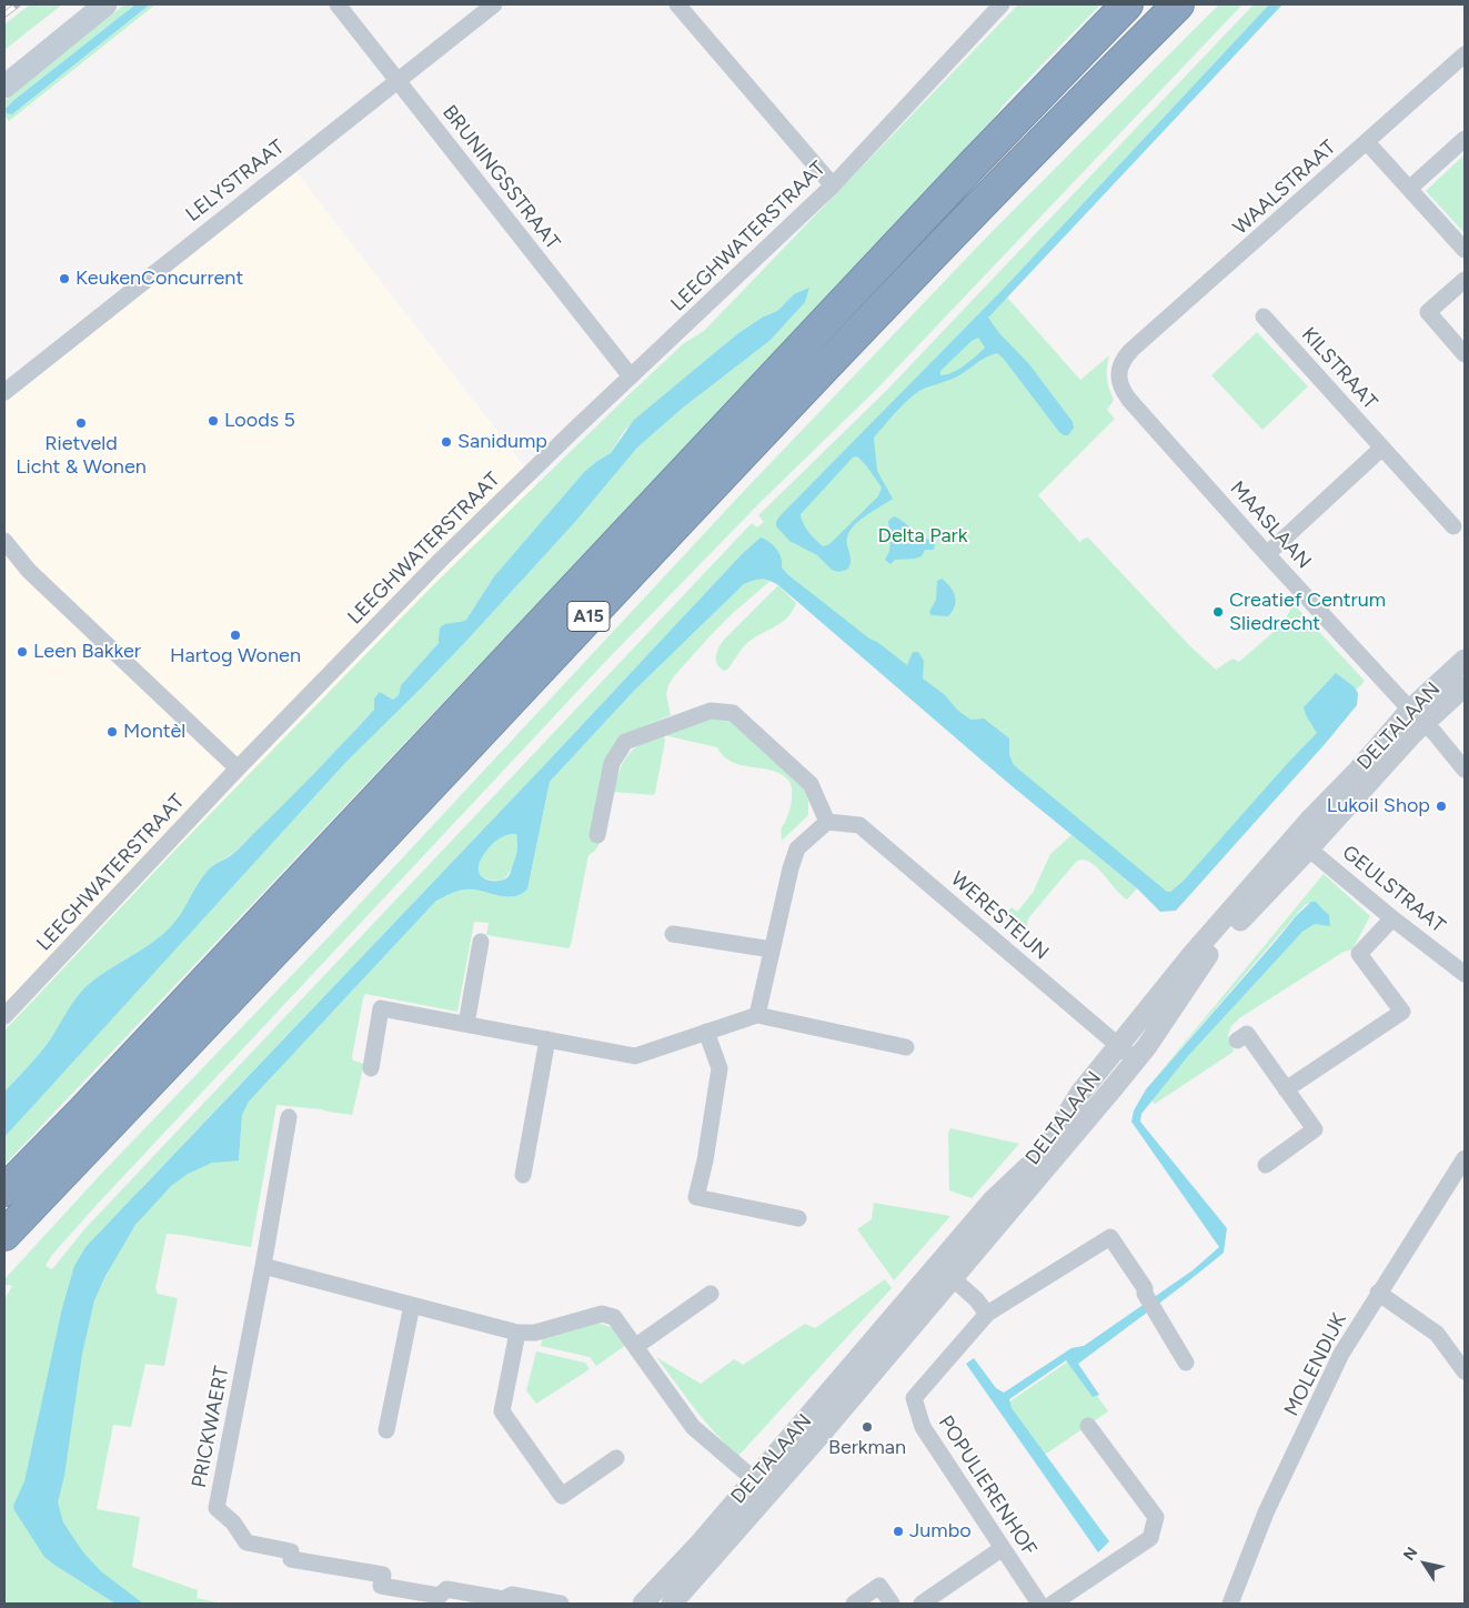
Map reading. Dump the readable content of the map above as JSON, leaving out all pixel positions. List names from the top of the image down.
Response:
{
  "streets": {
    "highway": ["A15"],
    "street": [
      "BRUNINGSSTRAAT",
      "LELYSTRAAT",
      "WAALSTRAAT",
      "LEEGHWATERSTRAAT",
      "KILSTRAAT",
      "MAASLAAN",
      "DELTALAAN",
      "GEULSTRAAT",
      "WERESTEIJN",
      "MOLENDIJK",
      "PRICKWAERT",
      "POPULIERENHOF"
    ]
  },
  "crossings": [
    ["BRUNINGSSTRAAT", "LELYSTRAAT"],
    ["BRUNINGSSTRAAT", "LEEGHWATERSTRAAT"],
    ["WAALSTRAAT", "MAASLAAN"],
    ["MAASLAAN", "DELTALAAN"],
    ["DELTALAAN", "GEULSTRAAT"],
    ["DELTALAAN", "WERESTEIJN"]
  ],
  "parks": ["Delta Park"],
  "places": [
    "KeukenConcurrent",
    "Loods 5",
    "Rietveld Licht & Wonen",
    "Sanidump",
    "Creatief Centrum Sliedrecht",
    "Hartog Wonen",
    "Leen Bakker",
    "Montèl",
    "Lukoil Shop",
    "Berkman",
    "Jumbo"
  ],
  "north": "top left"
}
